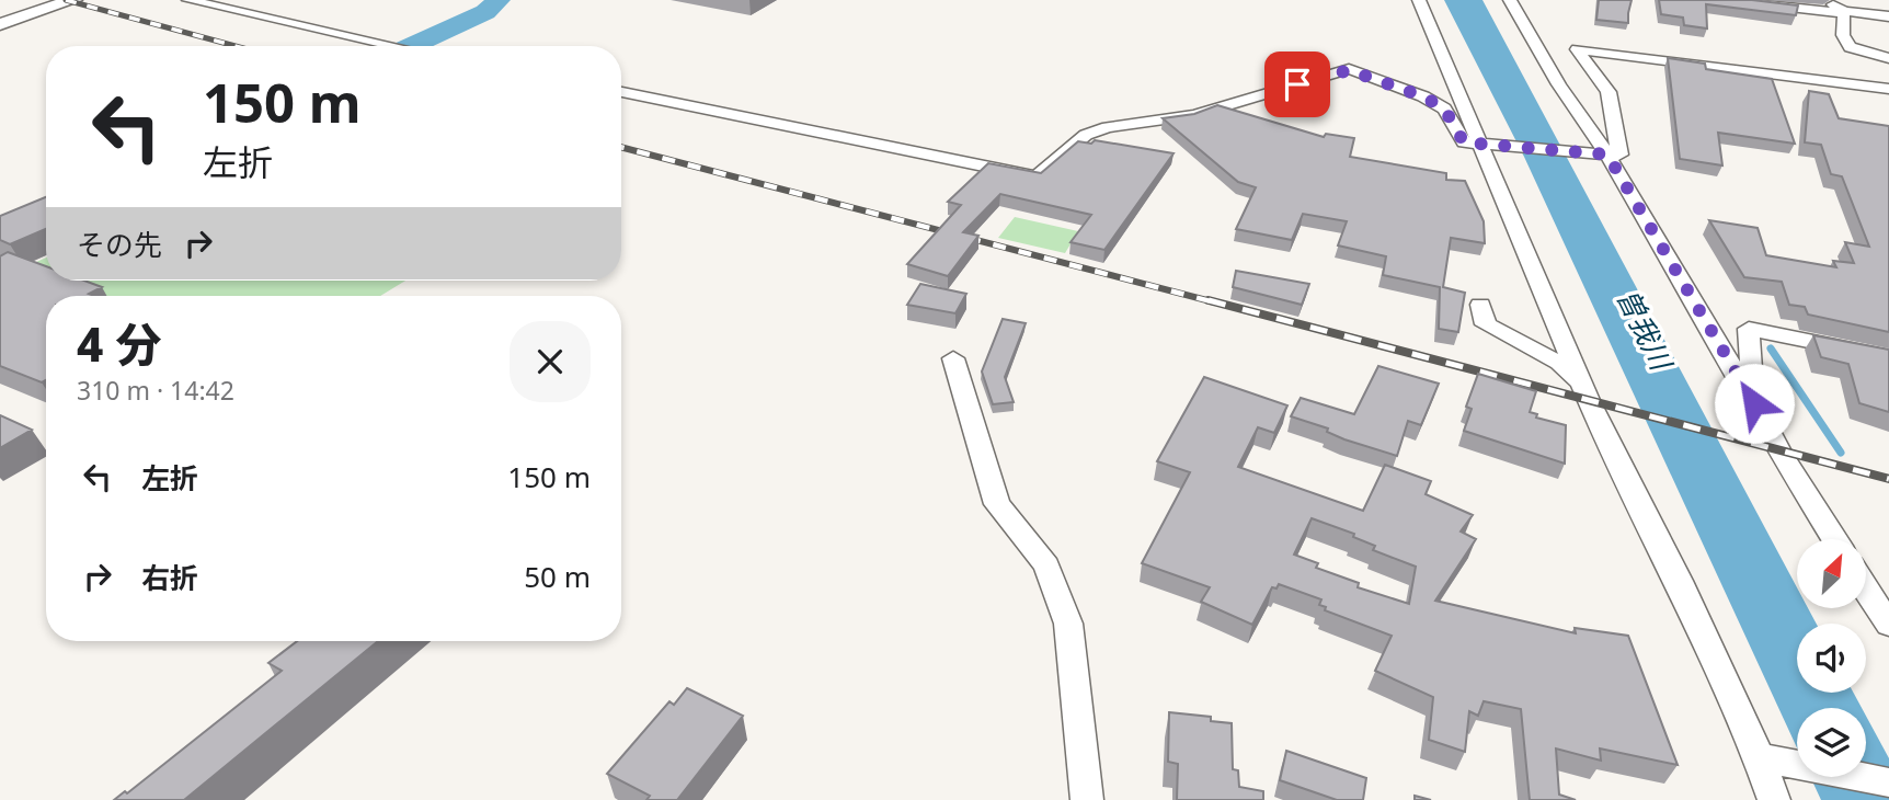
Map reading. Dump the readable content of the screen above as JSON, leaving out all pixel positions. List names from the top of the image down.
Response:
{
  "water": ["曽我川"],
  "north": "top right",
  "page": {
    "turn": ["150 m", "左折"],
    "then": "その先",
    "heading": ["4 分", "310 m · 14:42"],
    "list": [
      {
        "name": "左折",
        "value": "150 m"
      },
      {
        "name": "右折",
        "value": "50 m"
      }
    ]
  }
}
